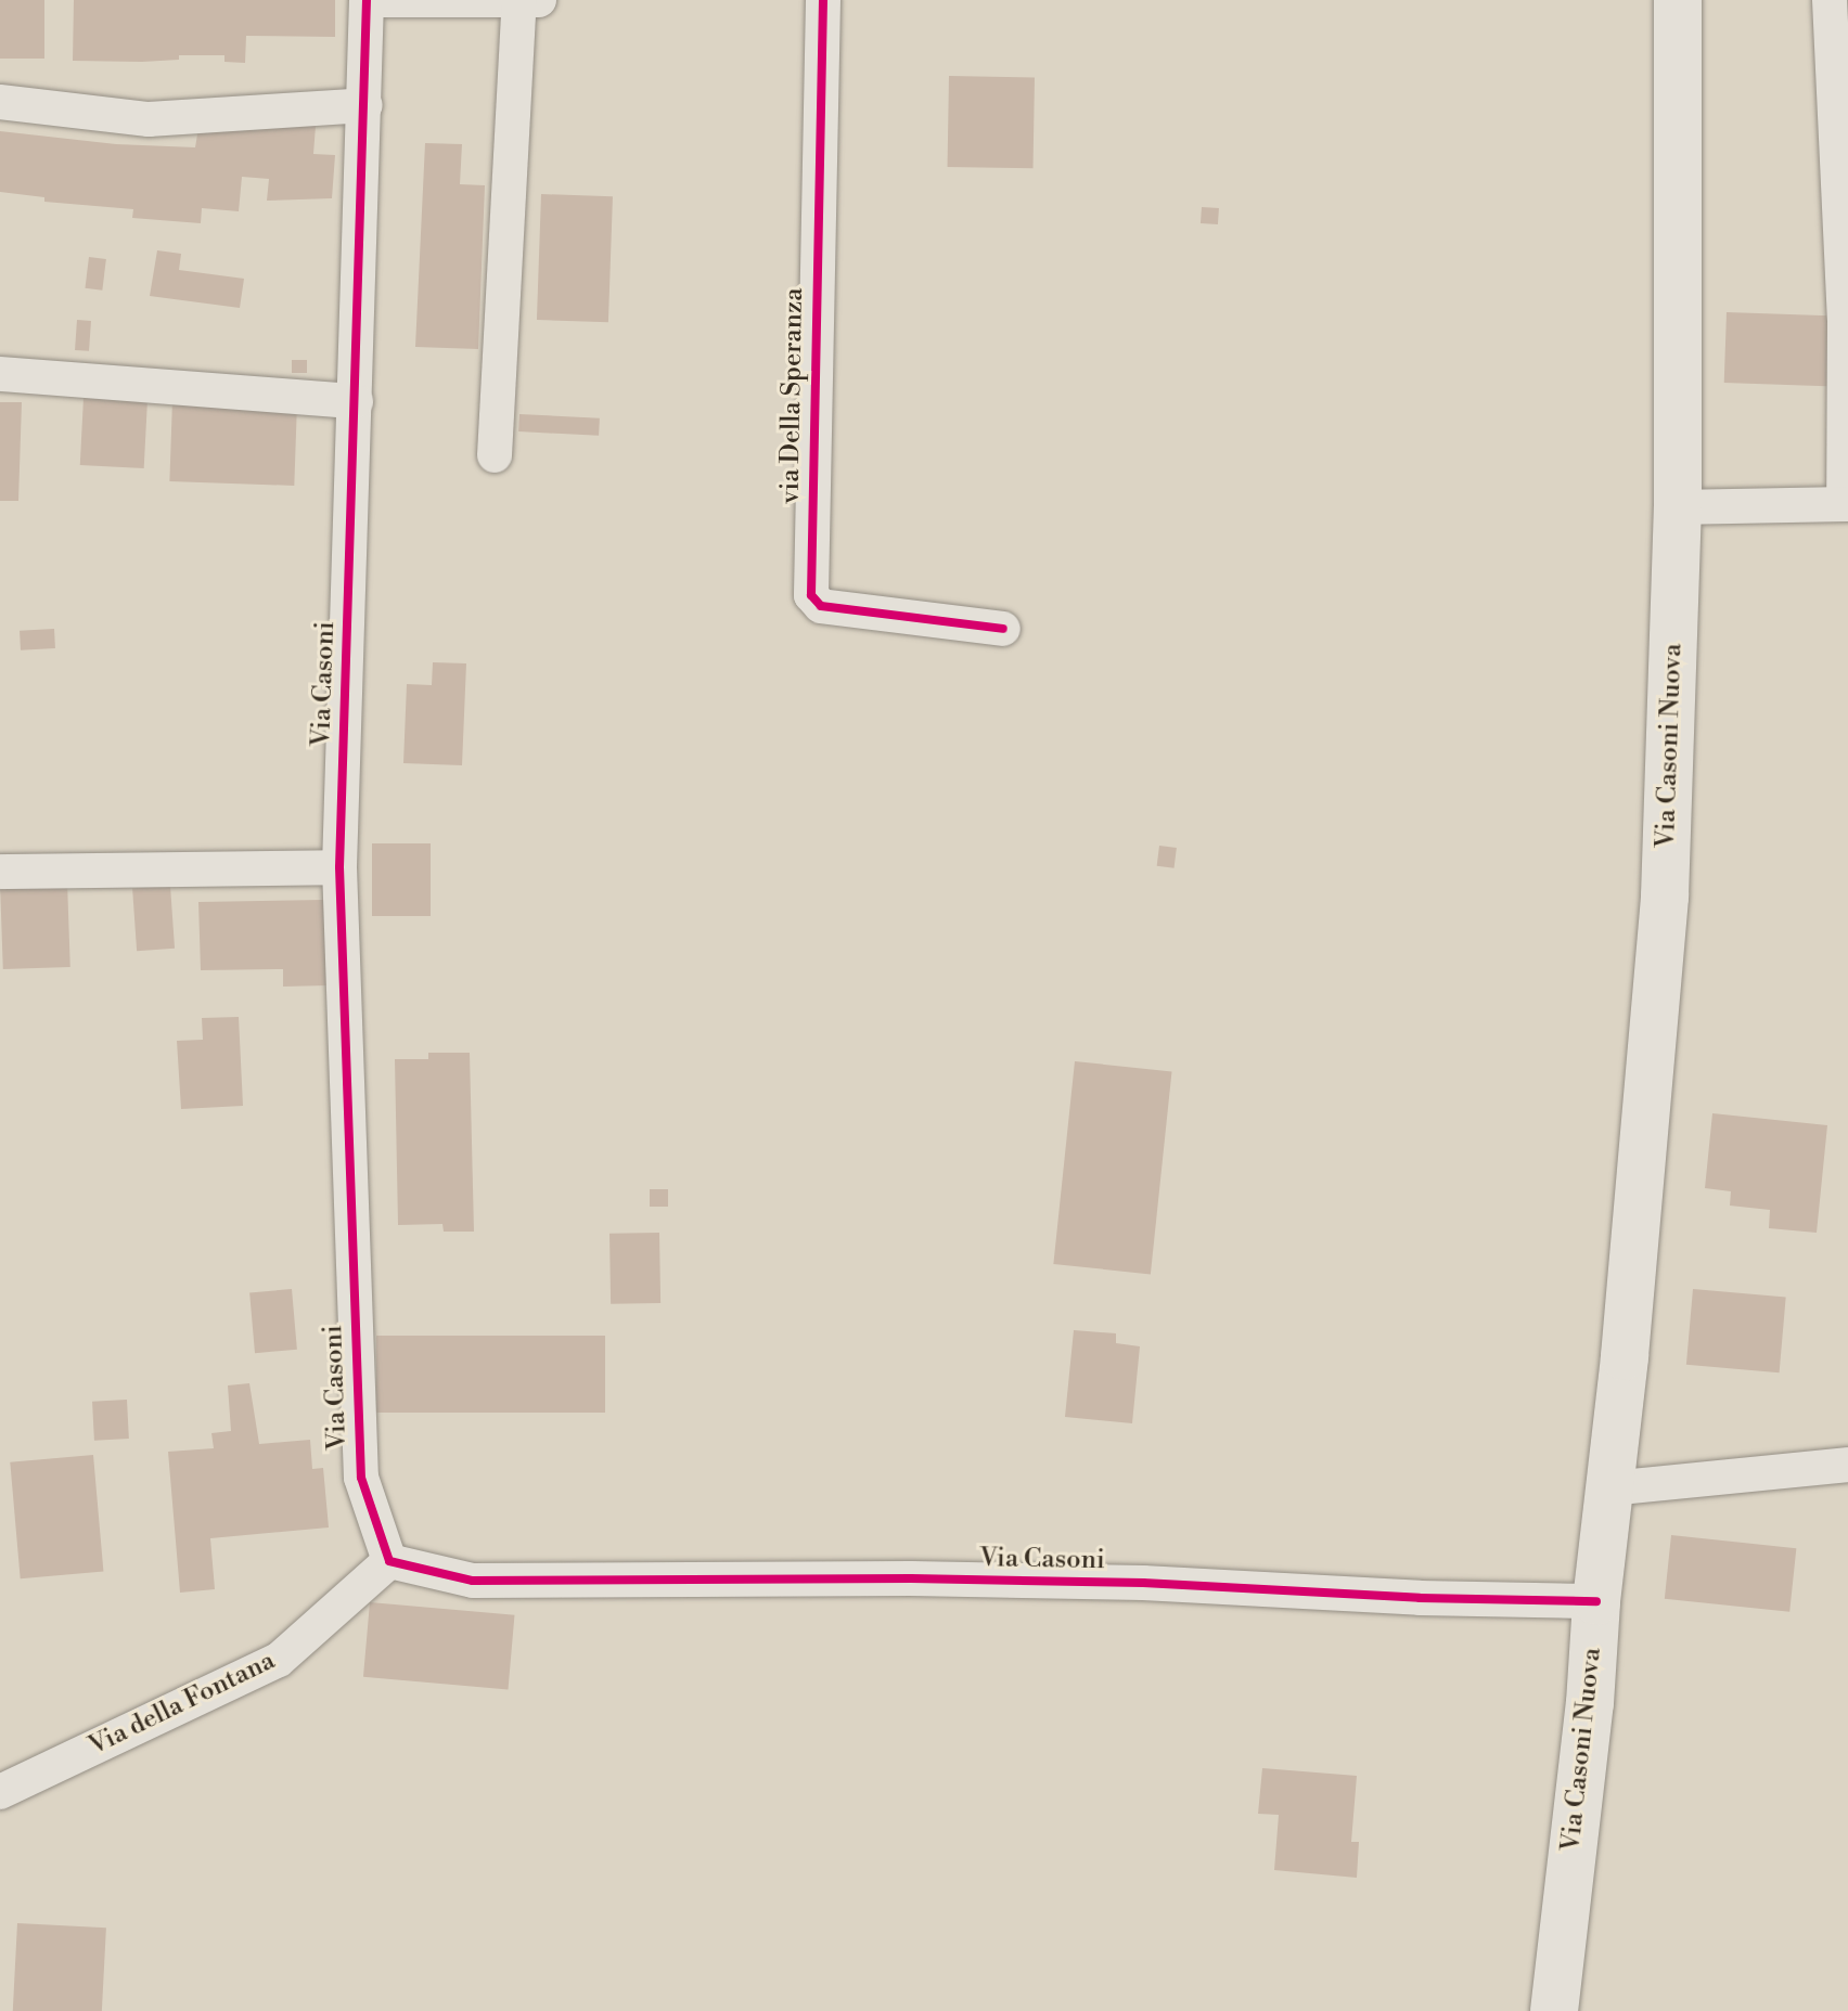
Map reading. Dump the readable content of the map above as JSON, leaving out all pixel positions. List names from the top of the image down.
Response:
{
  "streets": {
    "main road": ["Via Casoni Nuova"],
    "street": ["via Della Speranza", "Via Casoni", "Via della Fontana"]
  },
  "crossings": [
    ["Via Casoni", "Via Casoni Nuova"],
    ["Via Casoni", "Via della Fontana"]
  ]
}
